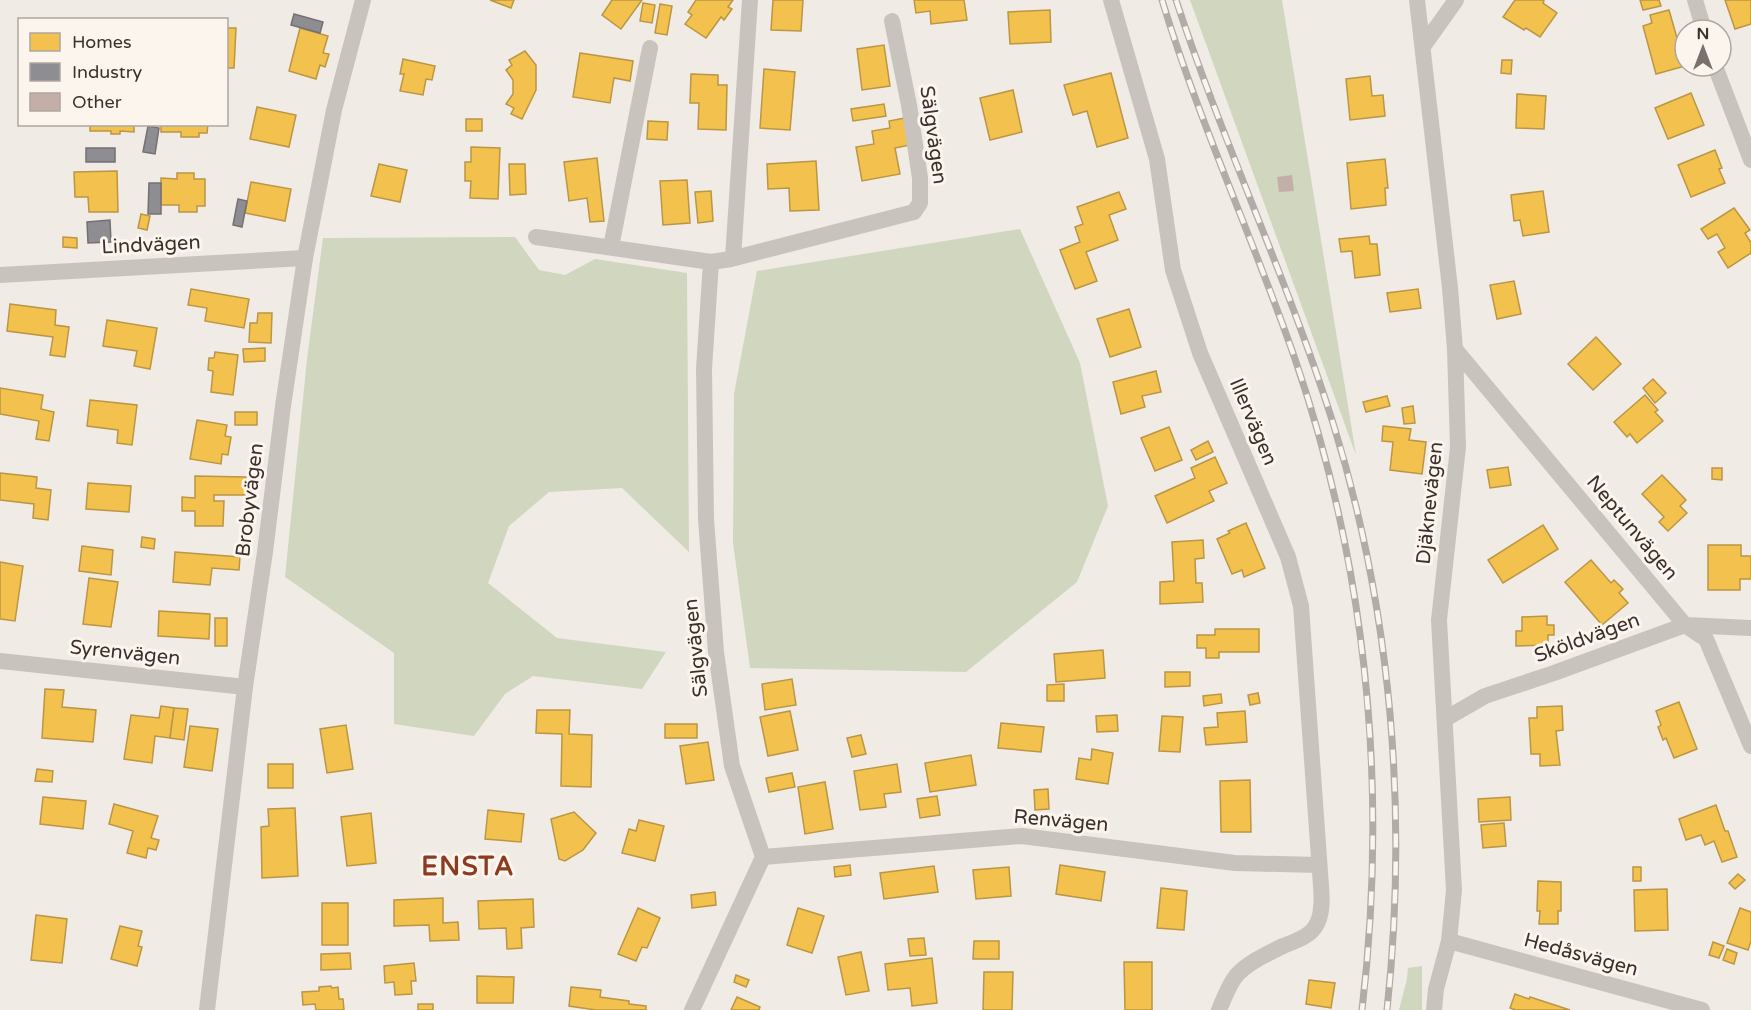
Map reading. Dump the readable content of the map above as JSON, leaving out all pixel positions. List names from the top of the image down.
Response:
{
  "streets": {
    "street": [
      "Sälgvägen",
      "Lindvägen",
      "Illervägen",
      "Brobyvägen",
      "Djäknevägen",
      "Neptunvägen",
      "Sköldvägen",
      "Syrenvägen",
      "Renvägen",
      "Hedåsvägen"
    ]
  },
  "crossings": [
    ["Sälgvägen", "Renvägen"],
    ["Lindvägen", "Brobyvägen"],
    ["Illervägen", "Renvägen"],
    ["Brobyvägen", "Syrenvägen"],
    ["Djäknevägen", "Neptunvägen"],
    ["Djäknevägen", "Sköldvägen"],
    ["Djäknevägen", "Hedåsvägen"],
    ["Neptunvägen", "Sköldvägen"]
  ],
  "districts": ["ENSTA"],
  "legend": ["Homes", "Industry", "Other"],
  "north": "top"
}
